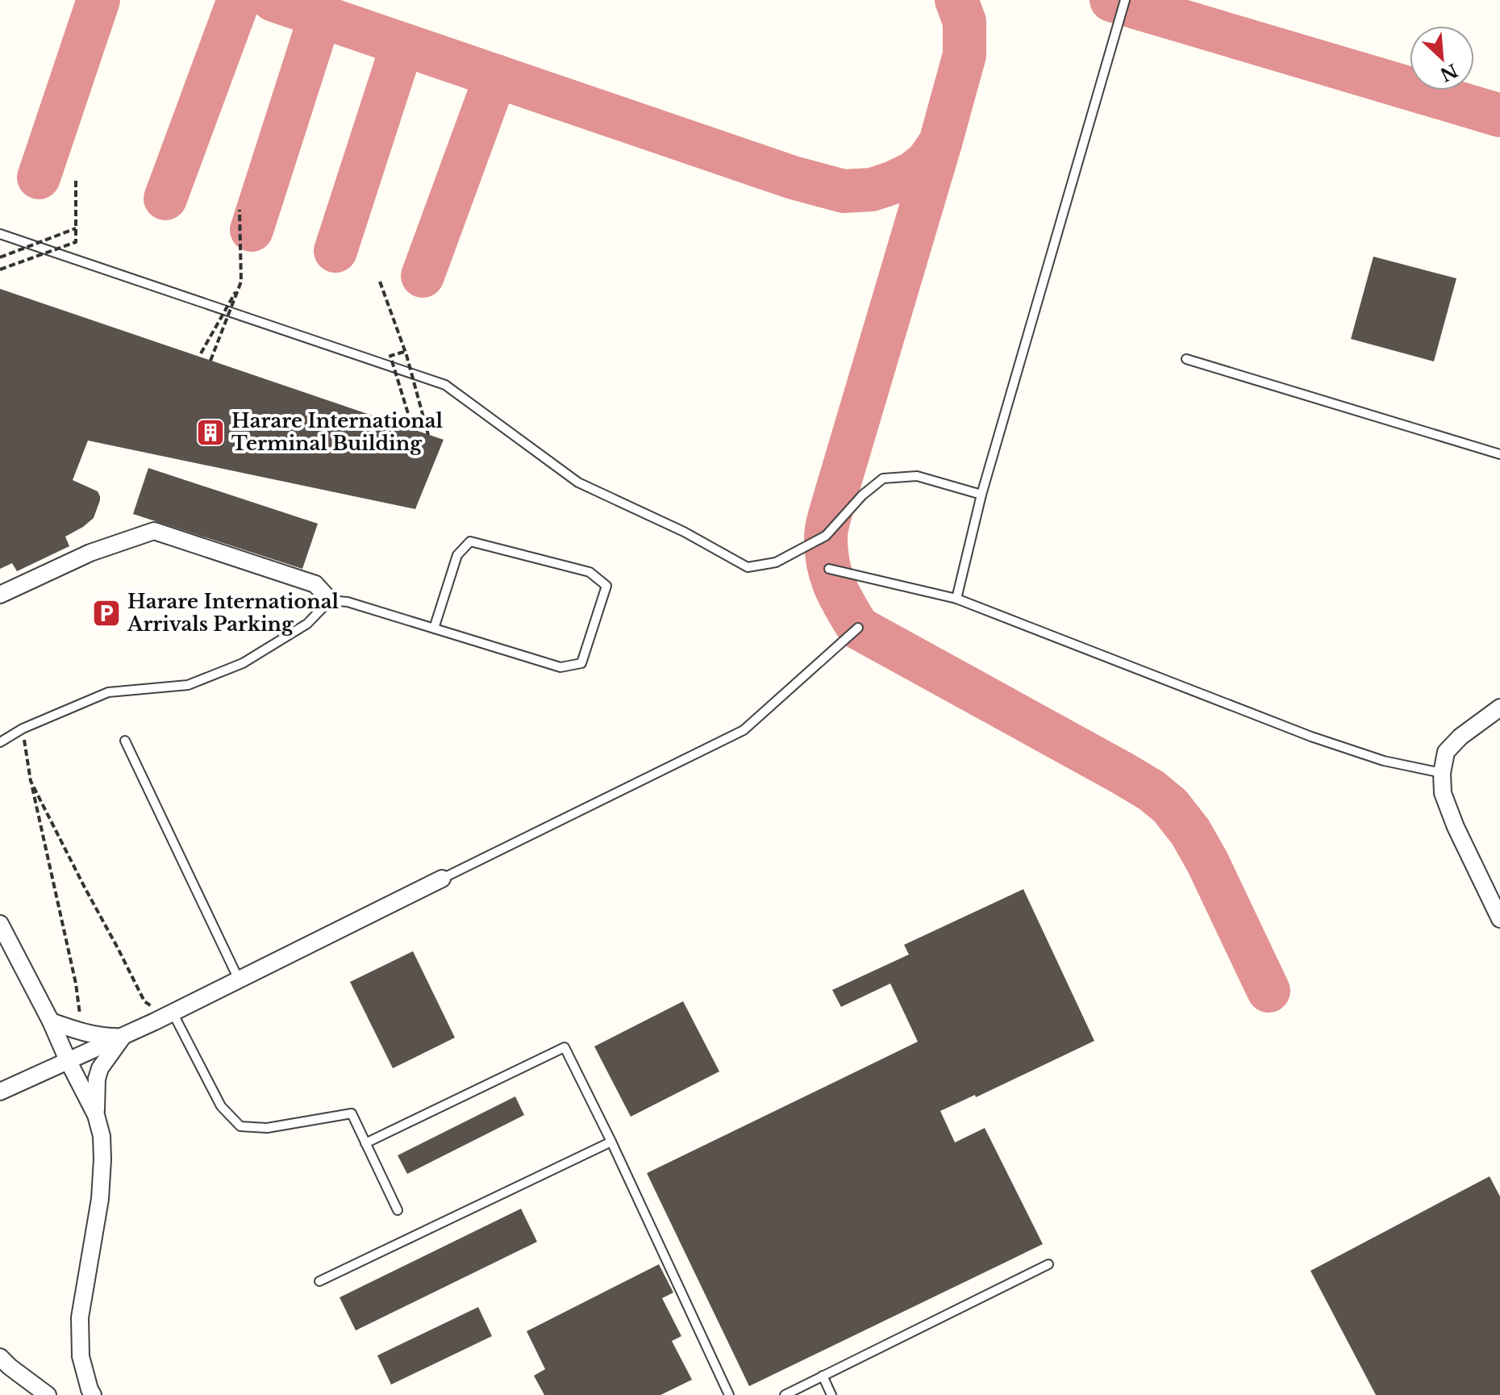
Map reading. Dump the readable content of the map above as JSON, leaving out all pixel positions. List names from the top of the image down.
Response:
{
  "places": {
    "building": ["Harare International Terminal Building"],
    "parking": ["Harare International Arrivals Parking"]
  },
  "north": "bottom right"
}
